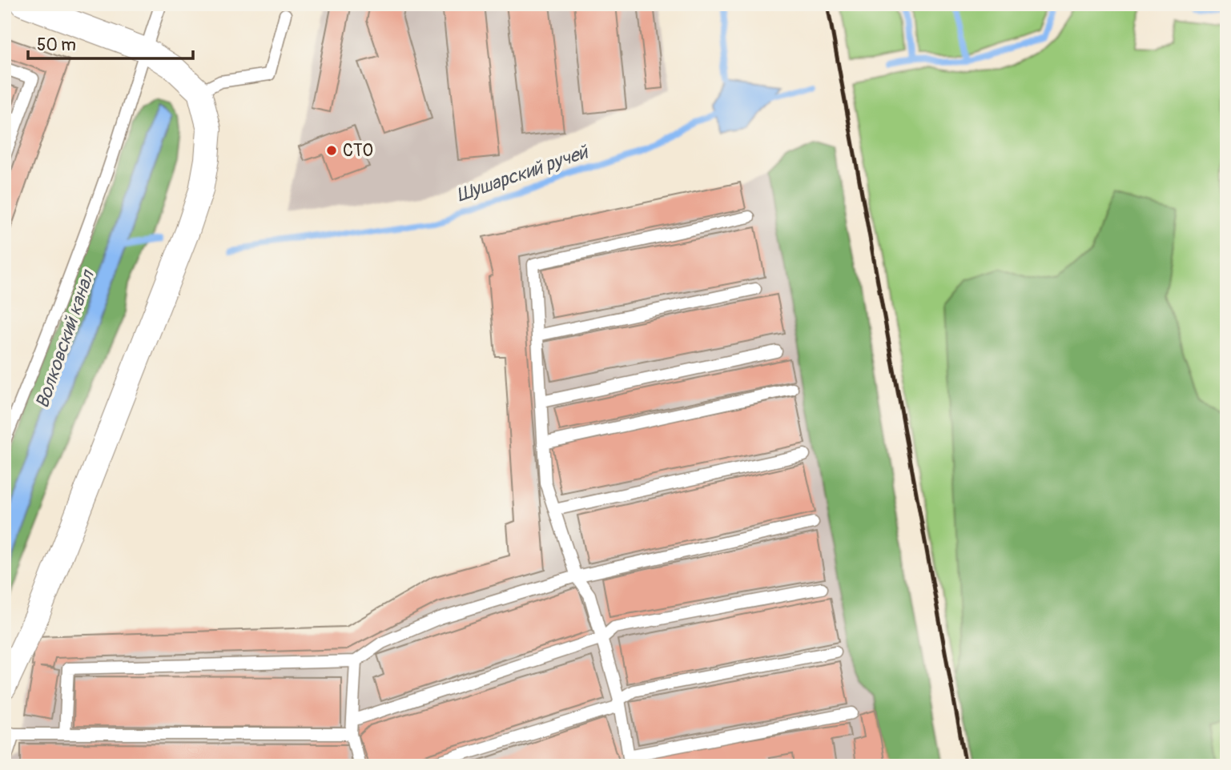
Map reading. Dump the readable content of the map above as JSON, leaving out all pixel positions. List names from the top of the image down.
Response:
{
  "water": ["Шушарский ручей", "Волковский канал"],
  "places": ["СТО"],
  "scale_bar": "50 m"
}
